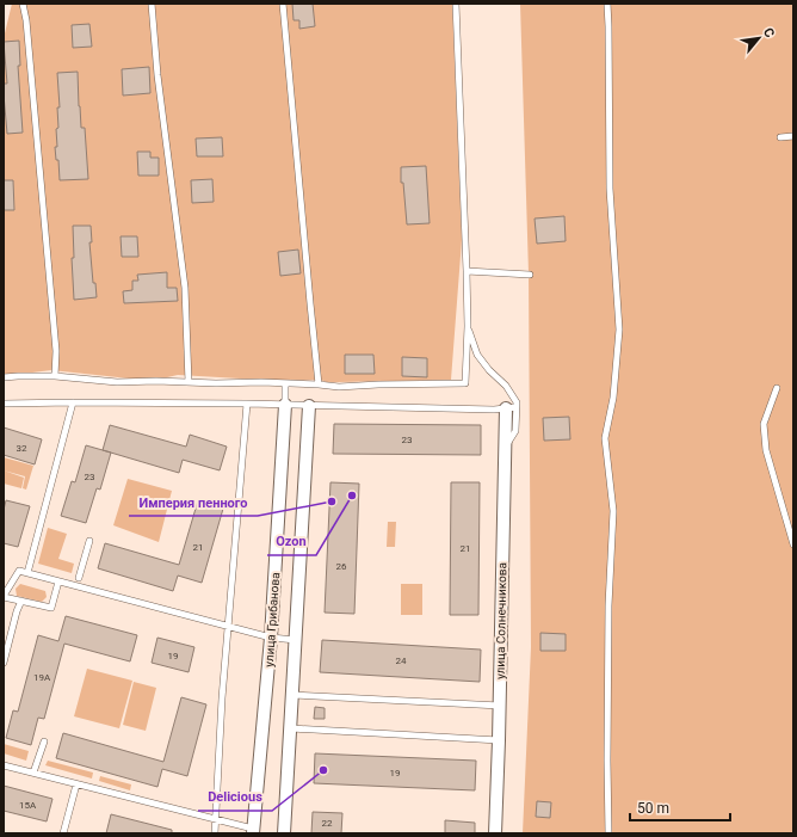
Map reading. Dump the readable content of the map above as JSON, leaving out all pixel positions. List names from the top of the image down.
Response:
{
  "streets": {
    "street": ["улица Грибанова", "улица Солнечникова"]
  },
  "places": ["Ozon", "Империя пенного", "Delicious"],
  "house_numbers": [
    "23",
    "32",
    "23",
    "21",
    "21",
    "26",
    "19",
    "24",
    "19А",
    "19",
    "15А",
    "22"
  ],
  "scale_bar": "50 m",
  "north": "top right"
}
